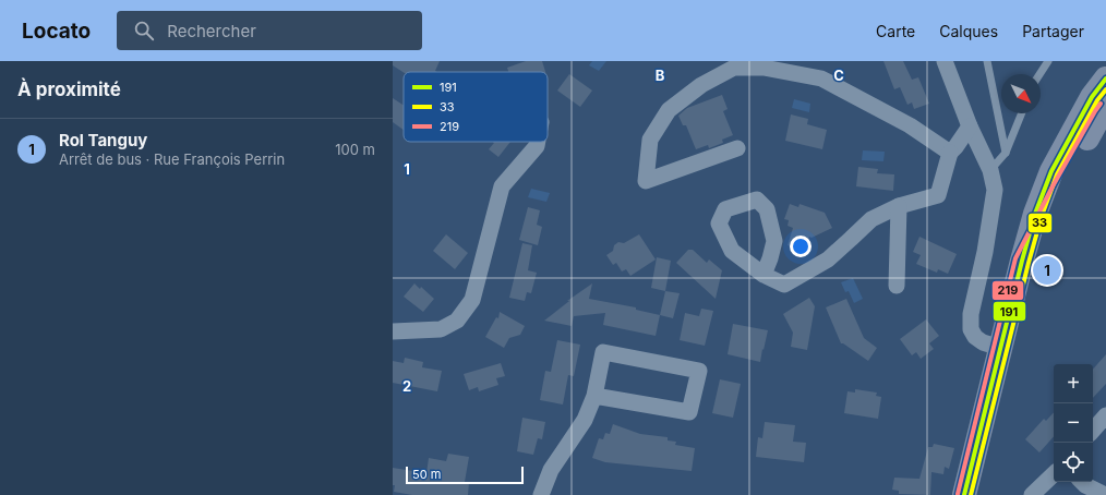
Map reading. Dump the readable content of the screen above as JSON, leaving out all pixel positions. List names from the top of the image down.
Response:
{
  "lines": ["transit line 191", "transit line 33", "transit line 219"],
  "legend": ["191", "33", "219"],
  "scale_bar": "50 m",
  "north": "bottom right",
  "page": {
    "header": "Locato",
    "search": "Rechercher",
    "nav": ["Carte", "Calques", "Partager"],
    "heading": "À proximité",
    "list": [
      {
        "mark": "1",
        "name": "Rol Tanguy",
        "note": "Arrêt de bus · Rue François Perrin",
        "value": "100 m"
      }
    ],
    "pins": "1",
    "map_buttons": ["+", "−"],
    "scale": "50 m"
  },
  "grid": {
    "columns": ["B", "C"],
    "rows": ["1", "2"]
  }
}
